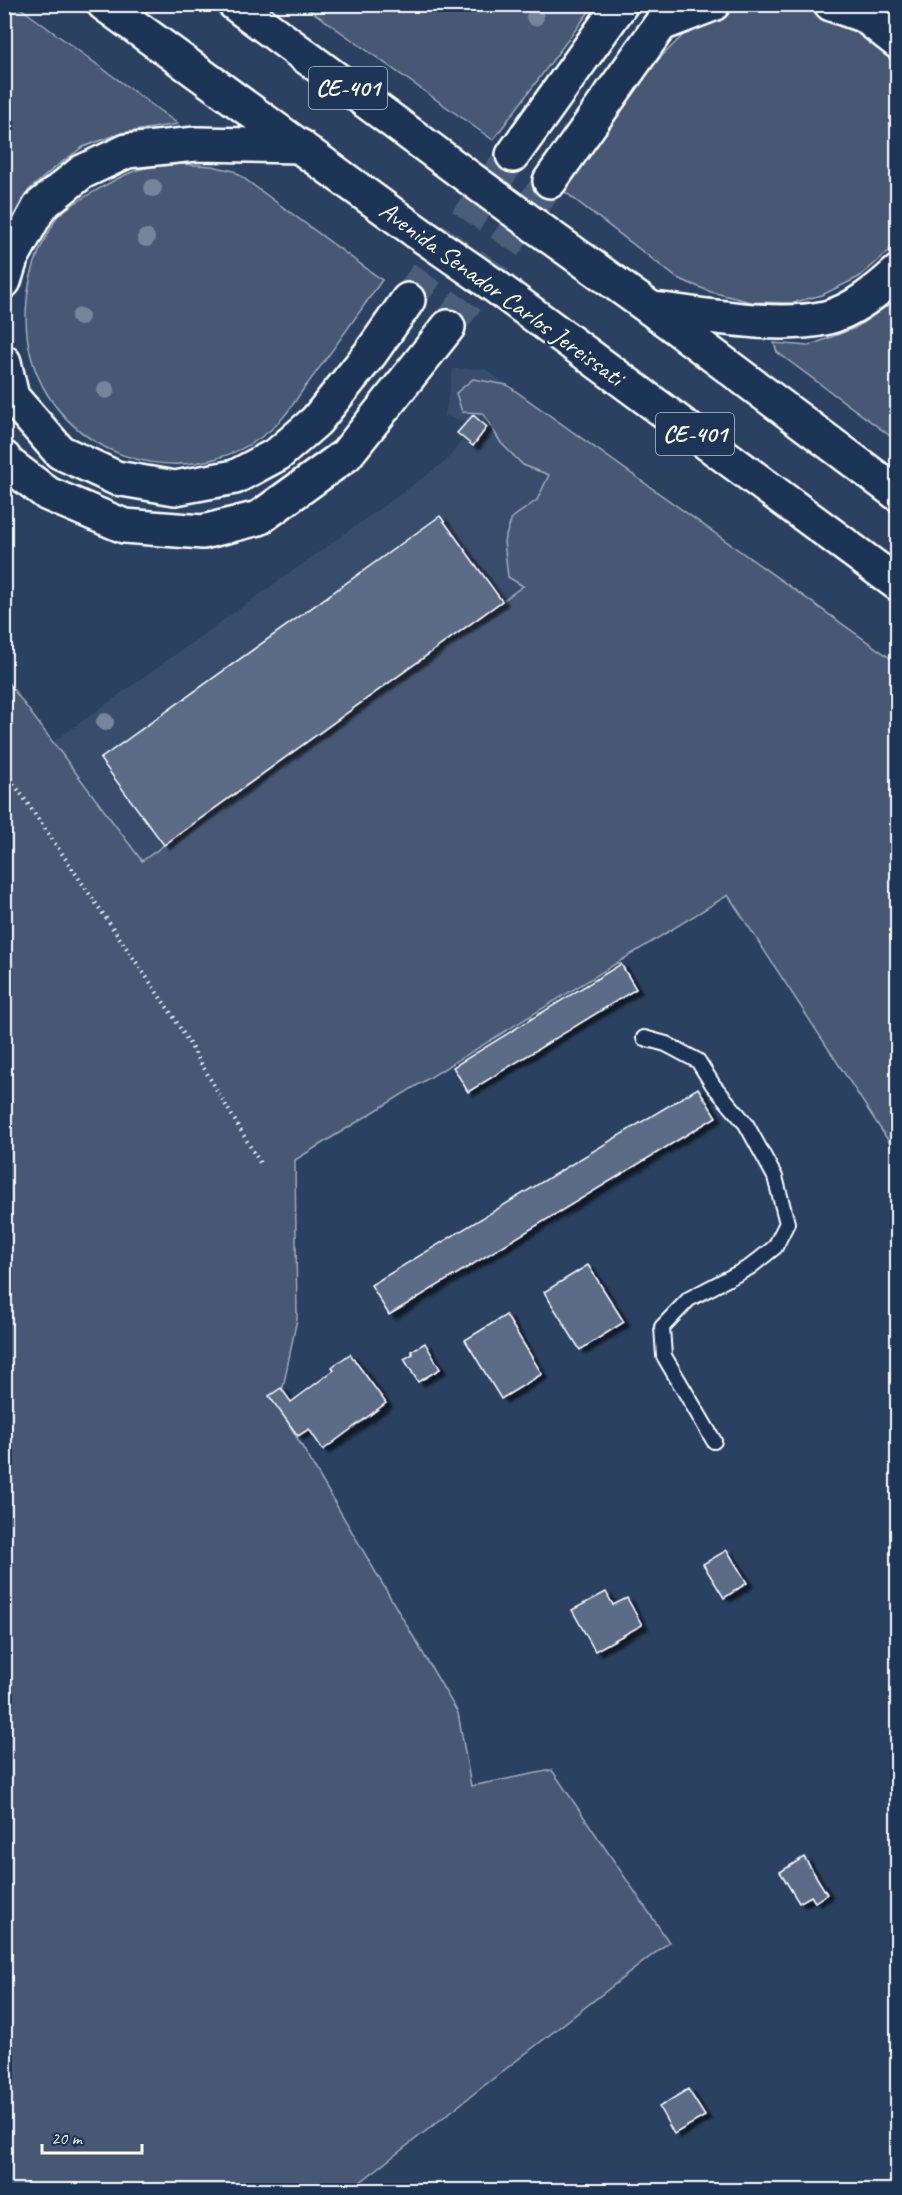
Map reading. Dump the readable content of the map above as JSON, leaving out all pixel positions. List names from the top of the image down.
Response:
{
  "streets": {
    "main road": ["CE-401", "Avenida Senador Carlos Jereissati"]
  },
  "scale_bar": "20 m"
}
